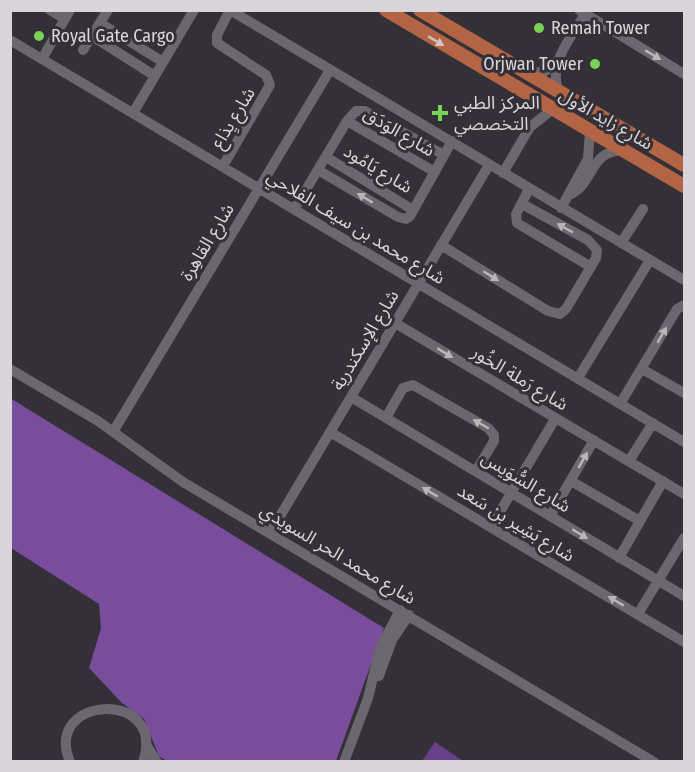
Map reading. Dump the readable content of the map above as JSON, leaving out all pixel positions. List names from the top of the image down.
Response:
{
  "streets": {
    "main road": ["شارع زايد الأول"],
    "street": [
      "شارع يِذاع",
      "شارع الوَدَق",
      "شارع يَامُود",
      "شارع محمد بن سيف الفلاحي",
      "شارع القاهِرة",
      "شارع الإسكندرية",
      "شارع رَملة الخُور",
      "شارع السُّوَيس",
      "شارع بَشِير بن سَعد",
      "شارع محمد الحر السويدي"
    ]
  },
  "crossings": [
    ["شارع يِذاع", "شارع محمد بن سيف الفلاحي"],
    ["شارع الوَدَق", "شارع يَامُود"],
    ["شارع الوَدَق", "شارع محمد بن سيف الفلاحي"],
    ["شارع محمد بن سيف الفلاحي", "شارع القاهِرة"],
    ["شارع محمد بن سيف الفلاحي", "شارع الإسكندرية"],
    ["شارع القاهِرة", "شارع محمد الحر السويدي"],
    ["شارع الإسكندرية", "شارع رَملة الخُور"],
    ["شارع الإسكندرية", "شارع السُّوَيس"],
    ["شارع الإسكندرية", "شارع بَشِير بن سَعد"],
    ["شارع الإسكندرية", "شارع محمد الحر السويدي"]
  ],
  "one_way": ["شارع رَملة الخُور", "شارع بَشِير بن سَعد"],
  "places": {
    "other": ["Remah Tower", "Royal Gate Cargo", "Orjwan Tower"],
    "health": ["المركز الطبي التخصصي"]
  }
}
